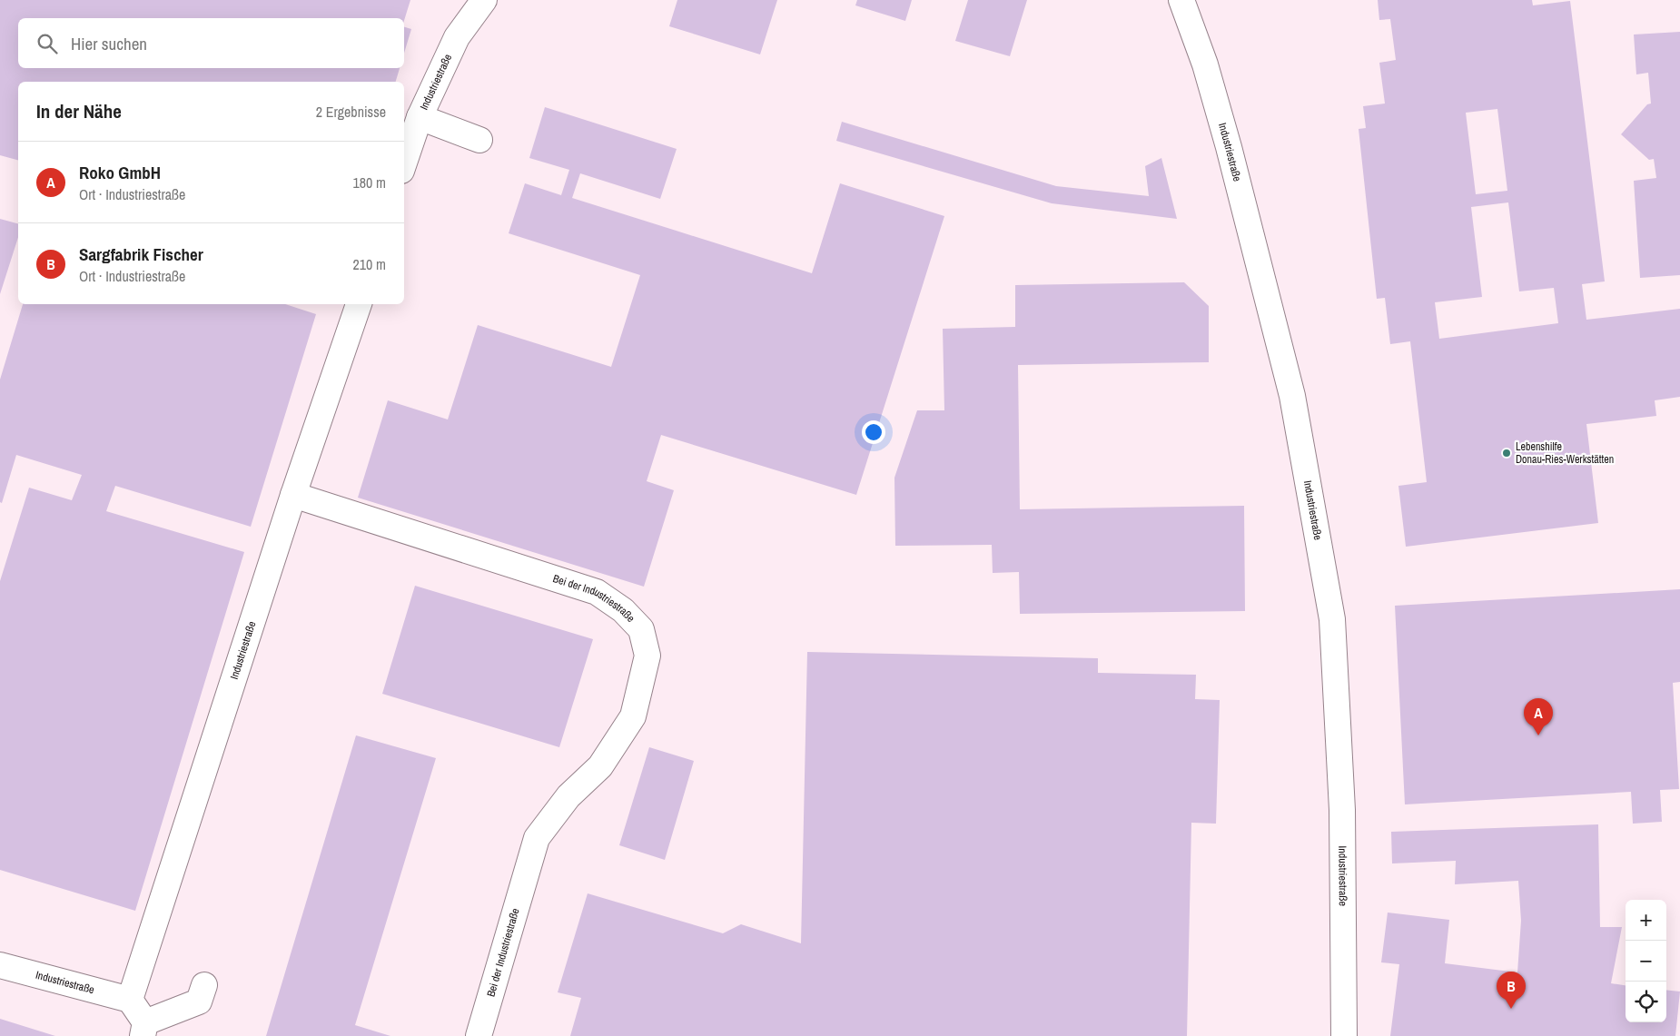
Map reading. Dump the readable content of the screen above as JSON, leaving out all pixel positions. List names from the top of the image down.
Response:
{
  "streets": {
    "street": ["Industriestraße", "Bei der Industriestraße"]
  },
  "crossings": [
    ["Industriestraße", "Bei der Industriestraße"]
  ],
  "places": ["Lebenshilfe Donau-Ries-Werkstätten"],
  "page": {
    "search": "Hier suchen",
    "heading": ["In der Nähe", "2 Ergebnisse"],
    "list": [
      {
        "mark": "A",
        "name": "Roko GmbH",
        "note": "Ort · Industriestraße",
        "value": "180 m"
      },
      {
        "mark": "B",
        "name": "Sargfabrik Fischer",
        "note": "Ort · Industriestraße",
        "value": "210 m"
      }
    ],
    "pins": ["A", "B"],
    "map_buttons": ["+", "−"]
  }
}
